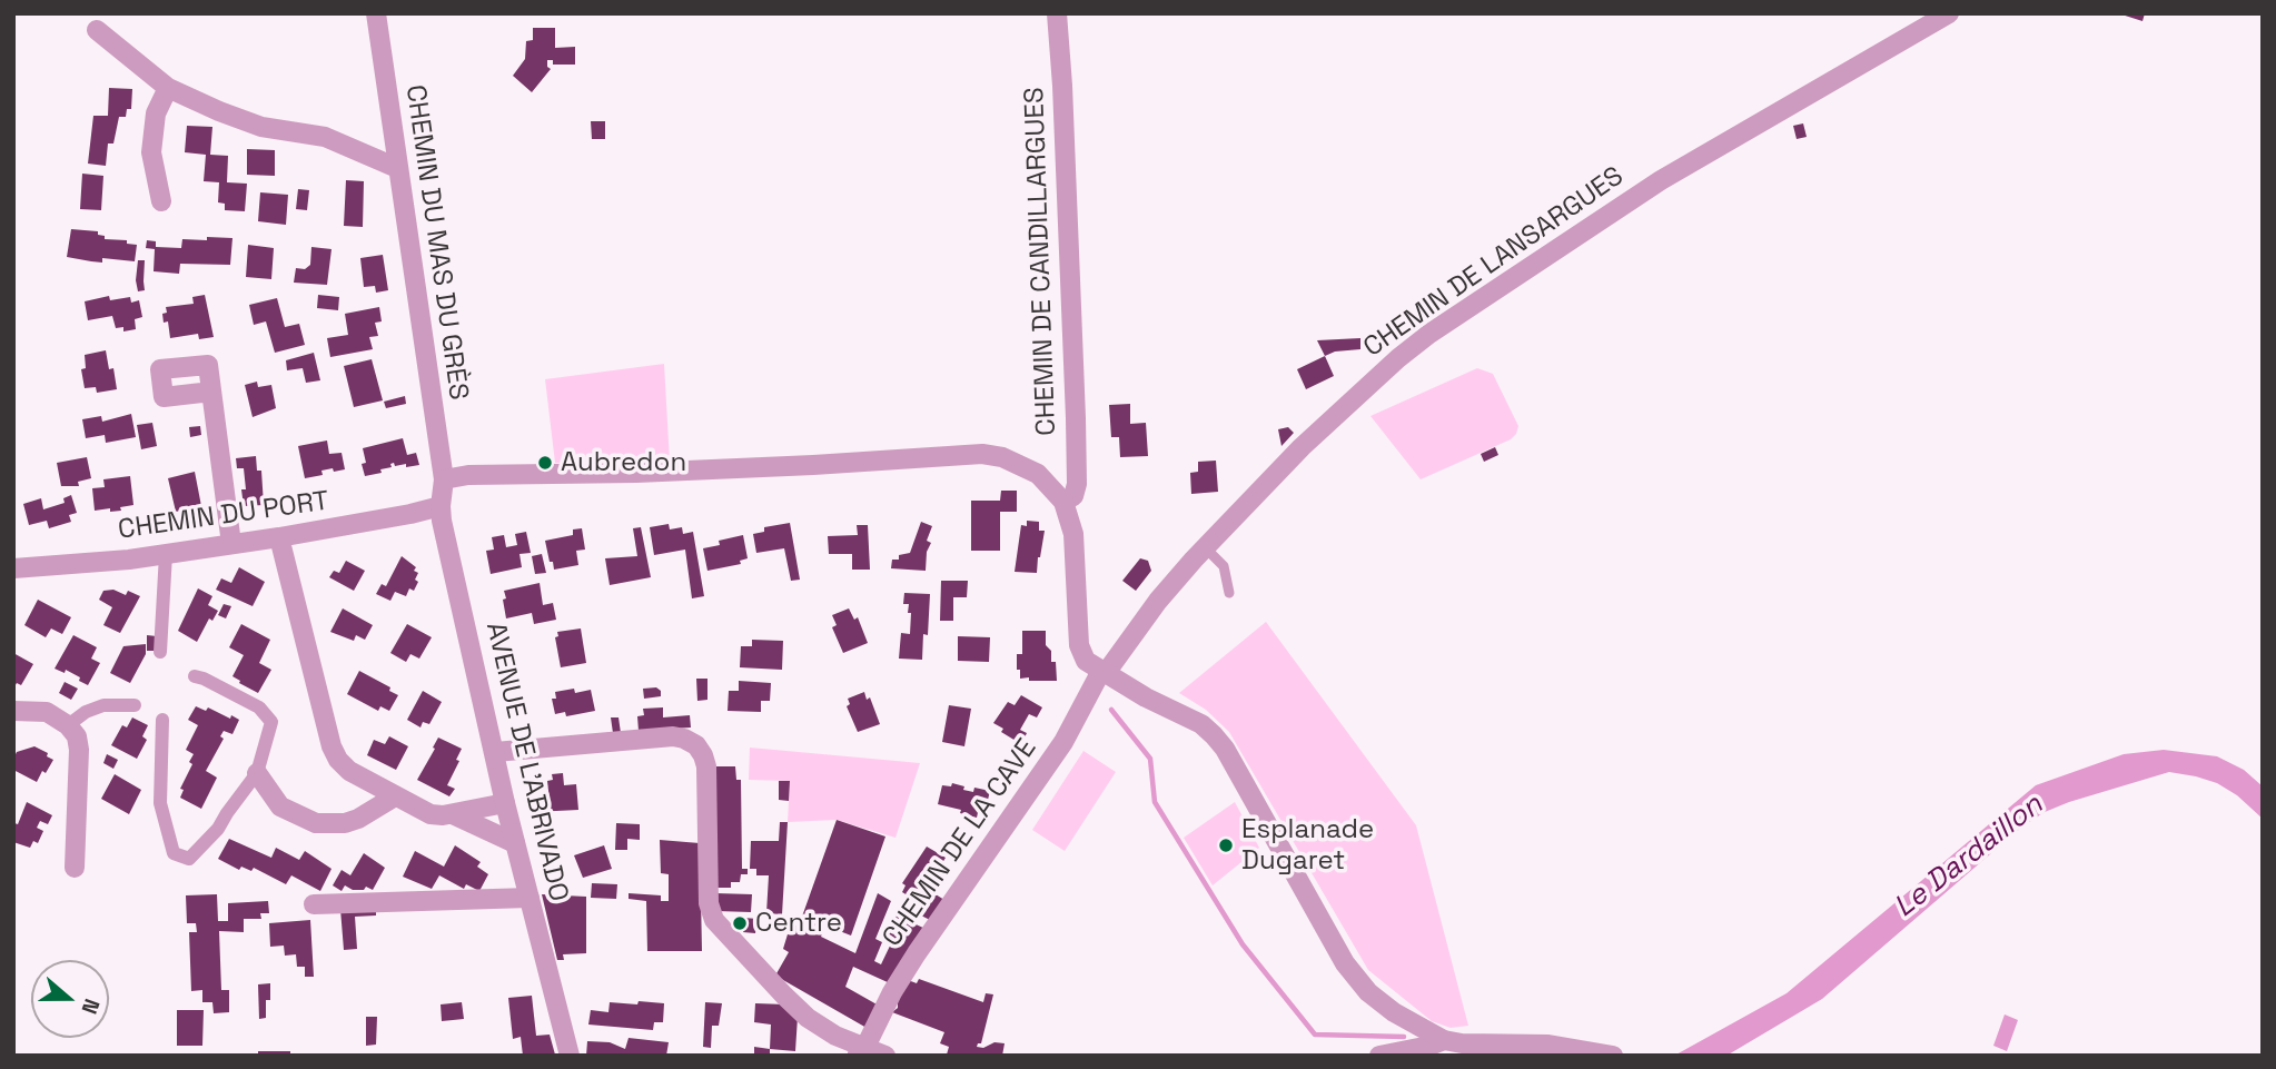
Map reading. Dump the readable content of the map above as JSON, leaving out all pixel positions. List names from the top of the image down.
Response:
{
  "streets": {
    "street": [
      "CHEMIN DU MAS DU GRÈS",
      "CHEMIN DE CANDILLARGUES",
      "CHEMIN DE LANSARGUES",
      "CHEMIN DU PORT",
      "AVENUE DE L'ABRIVADO",
      "CHEMIN DE LA CAVE"
    ]
  },
  "crossings": [
    ["CHEMIN DU MAS DU GRÈS", "AVENUE DE L'ABRIVADO"],
    ["CHEMIN DE LANSARGUES", "CHEMIN DE LA CAVE"],
    ["CHEMIN DU PORT", "AVENUE DE L'ABRIVADO"]
  ],
  "water": ["Le Dardaillon"],
  "places": ["Aubredon", "Esplanade Dugaret", "Centre"],
  "north": "right"
}
